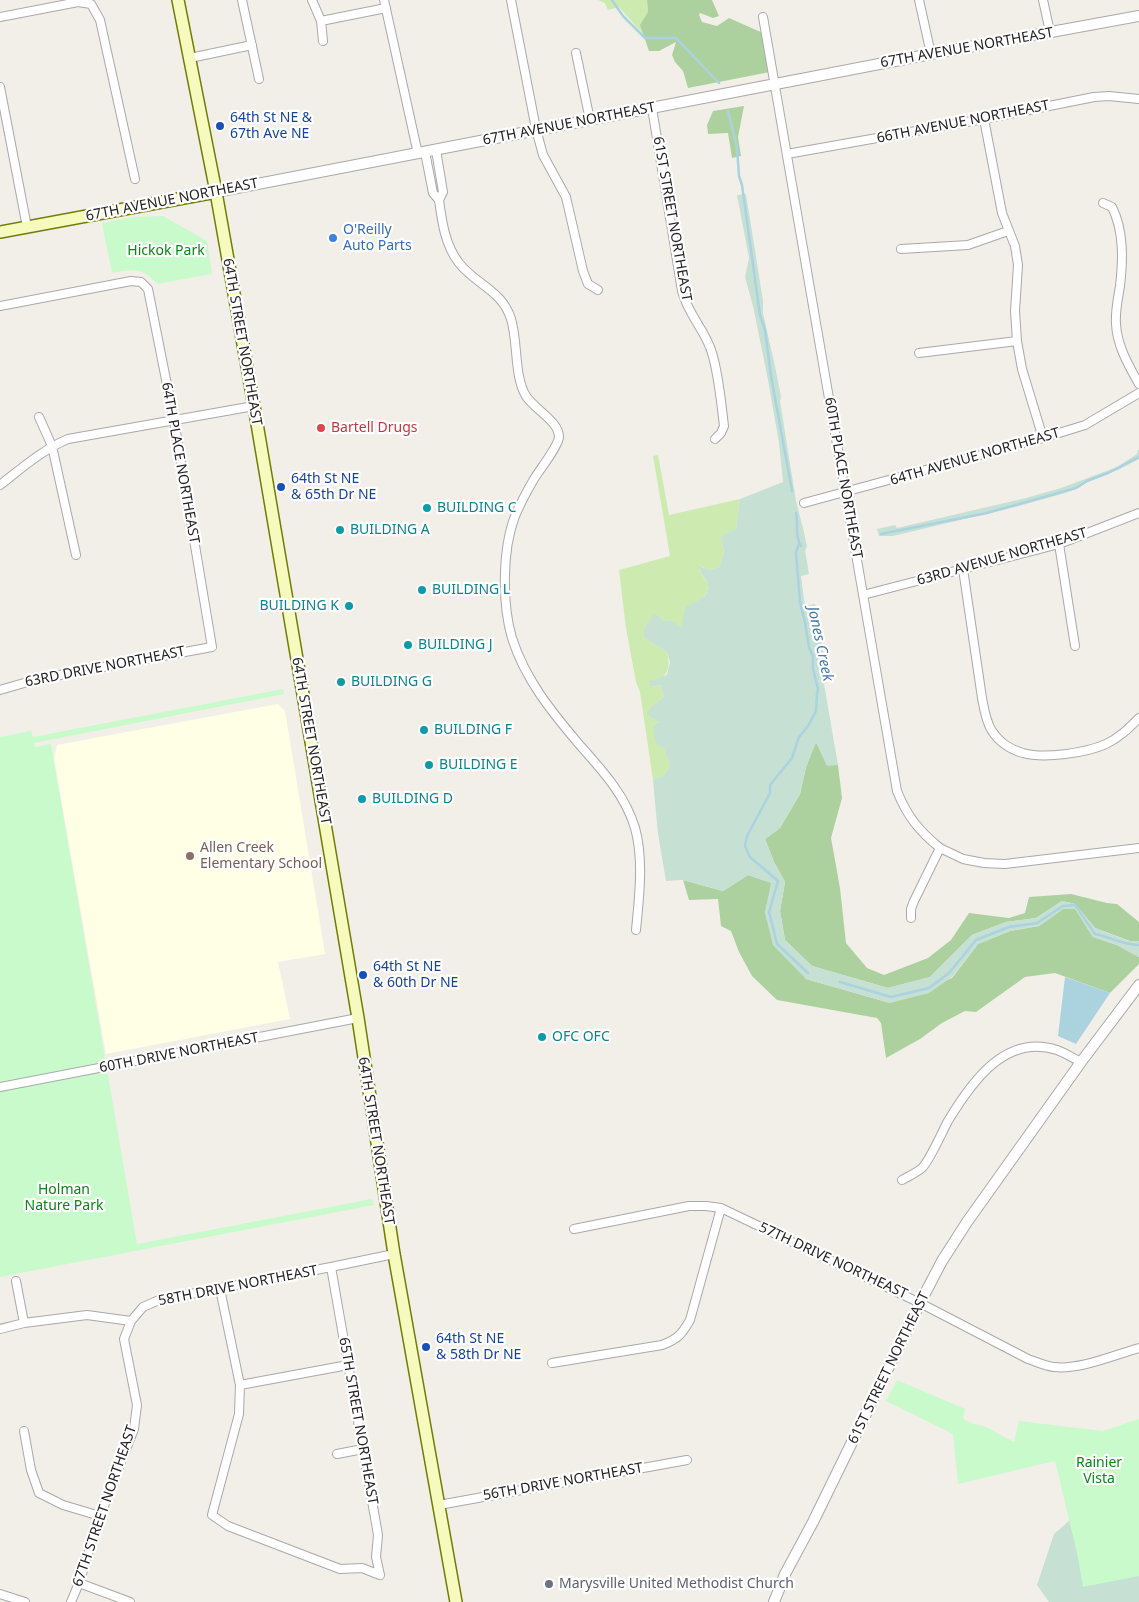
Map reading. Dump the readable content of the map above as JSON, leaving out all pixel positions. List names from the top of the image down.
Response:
{
  "streets": {
    "main road": ["67TH AVENUE NORTHEAST", "64TH STREET NORTHEAST"],
    "street": [
      "66TH AVENUE NORTHEAST",
      "61ST STREET NORTHEAST",
      "64TH AVENUE NORTHEAST",
      "64TH PLACE NORTHEAST",
      "60TH PLACE NORTHEAST",
      "63RD AVENUE NORTHEAST",
      "63RD DRIVE NORTHEAST",
      "60TH DRIVE NORTHEAST",
      "57TH DRIVE NORTHEAST",
      "58TH DRIVE NORTHEAST",
      "65TH STREET NORTHEAST",
      "56TH DRIVE NORTHEAST",
      "67TH STREET NORTHEAST"
    ]
  },
  "crossings": [
    ["67TH AVENUE NORTHEAST", "61ST STREET NORTHEAST"],
    ["67TH AVENUE NORTHEAST", "64TH STREET NORTHEAST"],
    ["67TH AVENUE NORTHEAST", "60TH PLACE NORTHEAST"],
    ["66TH AVENUE NORTHEAST", "60TH PLACE NORTHEAST"],
    ["61ST STREET NORTHEAST", "57TH DRIVE NORTHEAST"],
    ["64TH STREET NORTHEAST", "60TH DRIVE NORTHEAST"],
    ["64TH STREET NORTHEAST", "58TH DRIVE NORTHEAST"],
    ["64TH STREET NORTHEAST", "56TH DRIVE NORTHEAST"],
    ["64TH AVENUE NORTHEAST", "60TH PLACE NORTHEAST"],
    ["64TH PLACE NORTHEAST", "63RD DRIVE NORTHEAST"],
    ["60TH PLACE NORTHEAST", "63RD AVENUE NORTHEAST"],
    ["58TH DRIVE NORTHEAST", "65TH STREET NORTHEAST"],
    ["58TH DRIVE NORTHEAST", "67TH STREET NORTHEAST"]
  ],
  "water": ["Jones Creek"],
  "parks": ["Hickok Park", "Holman Nature Park", "Rainier Vista"],
  "places": [
    "64th St NE & 67th Ave NE",
    "O'Reilly Auto Parts",
    "Bartell Drugs",
    "64th St NE & 65th Dr NE",
    "BUILDING C",
    "BUILDING A",
    "BUILDING L",
    "BUILDING K",
    "BUILDING J",
    "BUILDING G",
    "BUILDING F",
    "BUILDING E",
    "BUILDING D",
    "Allen Creek Elementary School",
    "64th St NE & 60th Dr NE",
    "OFC OFC",
    "64th St NE & 58th Dr NE",
    "Marysville United Methodist Church"
  ]
}
